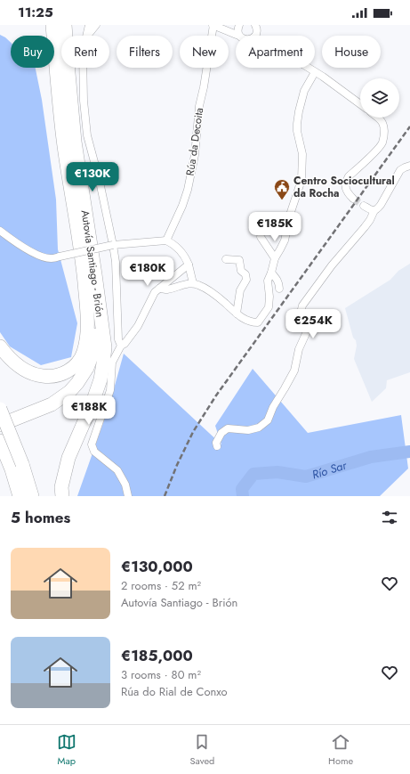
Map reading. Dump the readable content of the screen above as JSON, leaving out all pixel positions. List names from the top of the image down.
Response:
{
  "streets": {
    "highway": ["Autovía Santiago - Brión"],
    "street": ["Rúa da Decoita"]
  },
  "water": ["Río Sar"],
  "places": {
    "public building": ["Centro Sociocultural da Rocha"]
  },
  "page": {
    "status": "11:25",
    "chip": [
      "Buy",
      "Rent",
      "Filters",
      "New",
      "Apartment",
      "House"
    ],
    "price": [
      "€130K",
      "€185K",
      "€180K",
      "€254K",
      "€188K"
    ],
    "heading": "5 homes",
    "list": [
      {
        "name": "€130,000",
        "note": "2 rooms · 52 m² · Autovía Santiago - Brión"
      },
      {
        "name": "€185,000",
        "note": "3 rooms · 80 m² · Rúa do Rial de Conxo"
      }
    ],
    "tabs": ["Map", "Saved", "Home"]
  }
}
